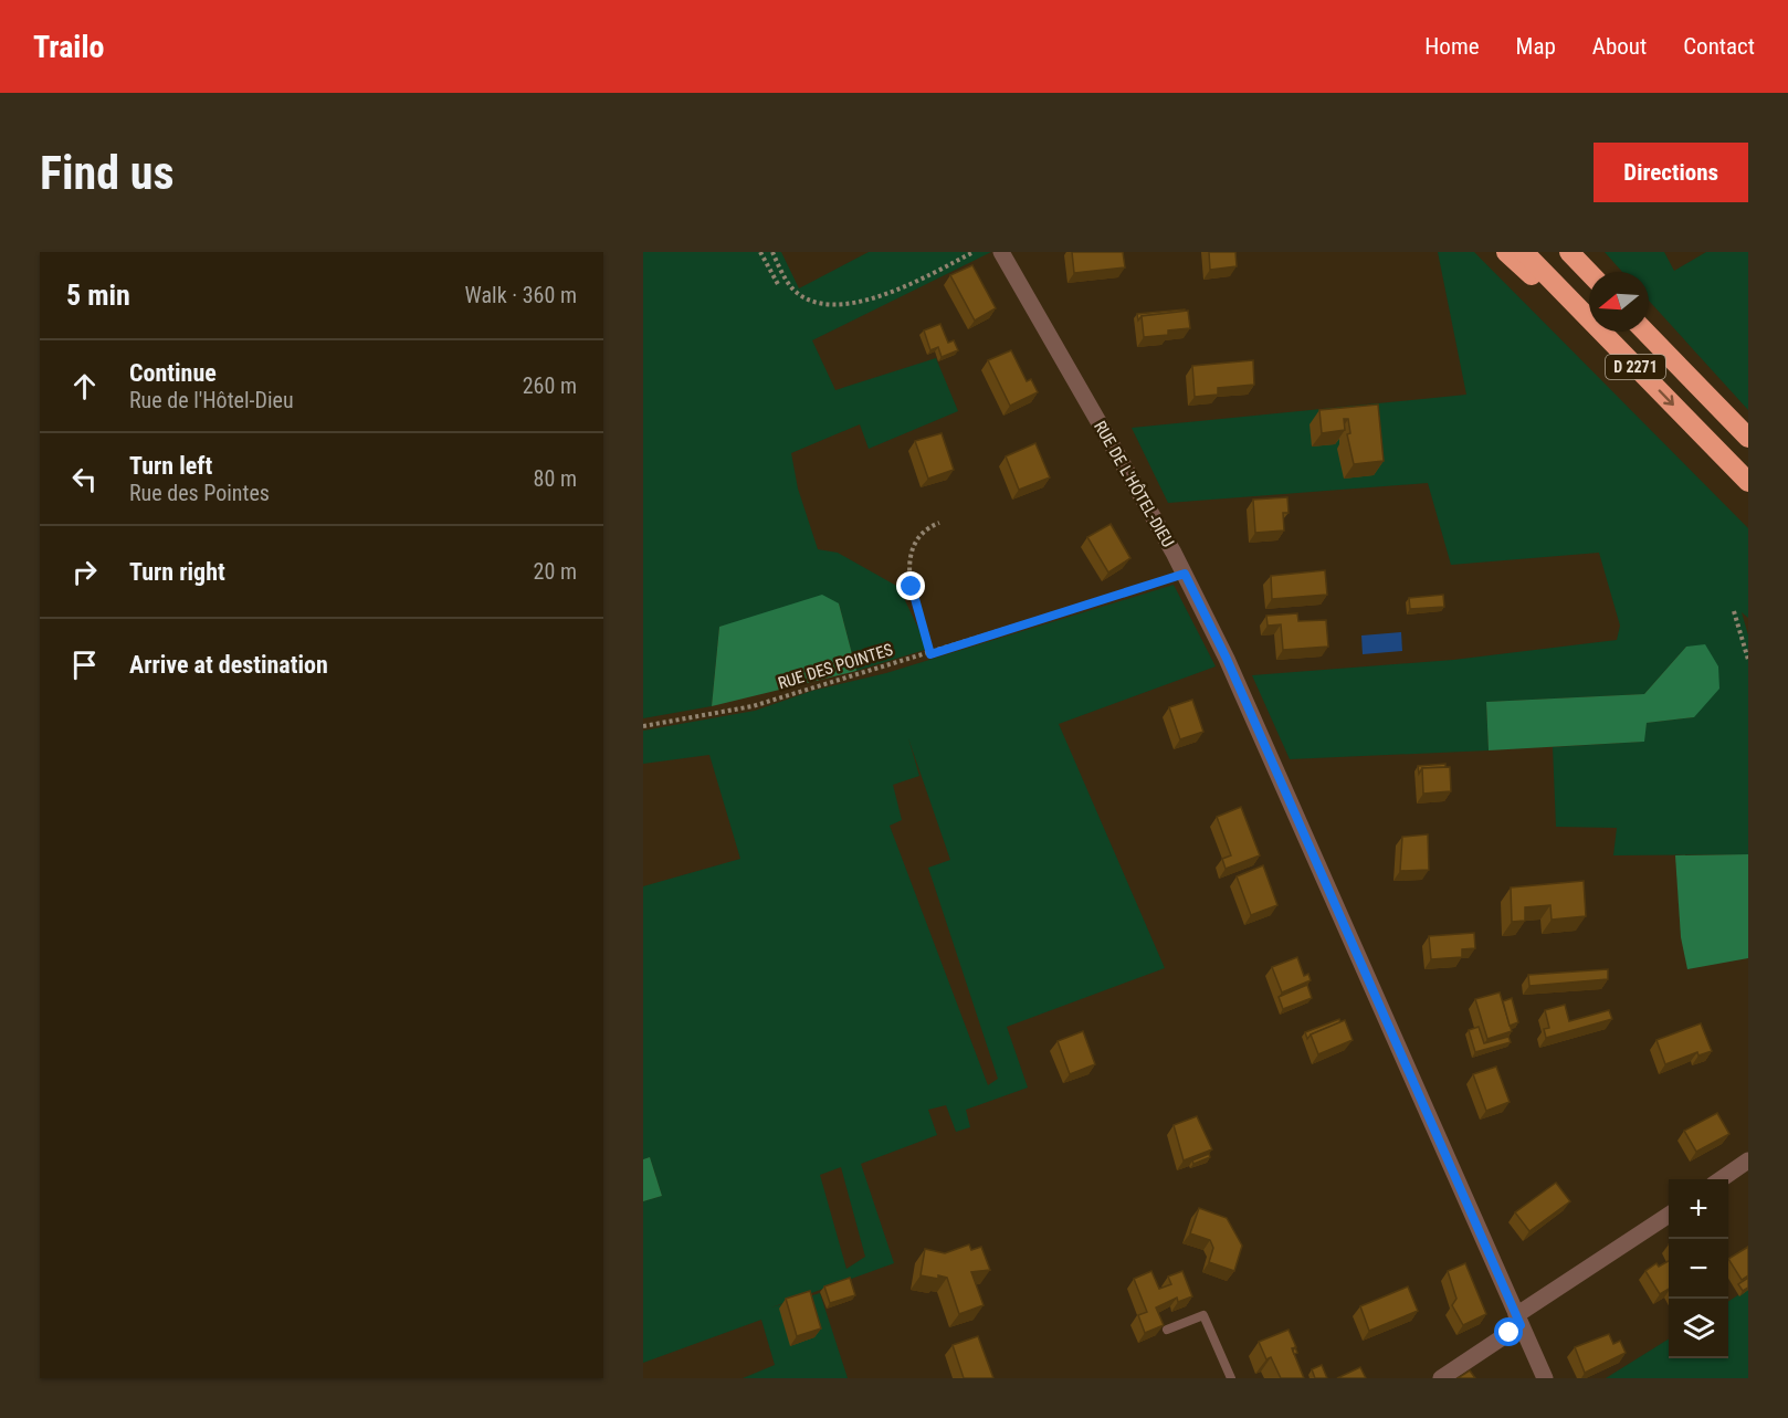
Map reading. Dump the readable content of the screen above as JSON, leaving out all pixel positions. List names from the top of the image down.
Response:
{
  "streets": {
    "highway": ["D 2271"],
    "street": ["RUE DE L'HÔTEL-DIEU"],
    "path": ["RUE DES POINTES"]
  },
  "crossings": [
    ["RUE DE L'HÔTEL-DIEU", "RUE DES POINTES"]
  ],
  "north": "left",
  "page": {
    "header": "Trailo",
    "nav": [
      "Home",
      "Map",
      "About",
      "Contact"
    ],
    "buttons": "Directions",
    "title": "Find us",
    "heading": ["5 min", "Walk · 360 m"],
    "list": [
      ["Continue", "Rue de l'Hôtel-Dieu", "260 m"],
      ["Turn left", "Rue des Pointes", "80 m"],
      ["Turn right", "20 m"],
      "Arrive at destination"
    ],
    "map_buttons": ["+", "−"]
  }
}
